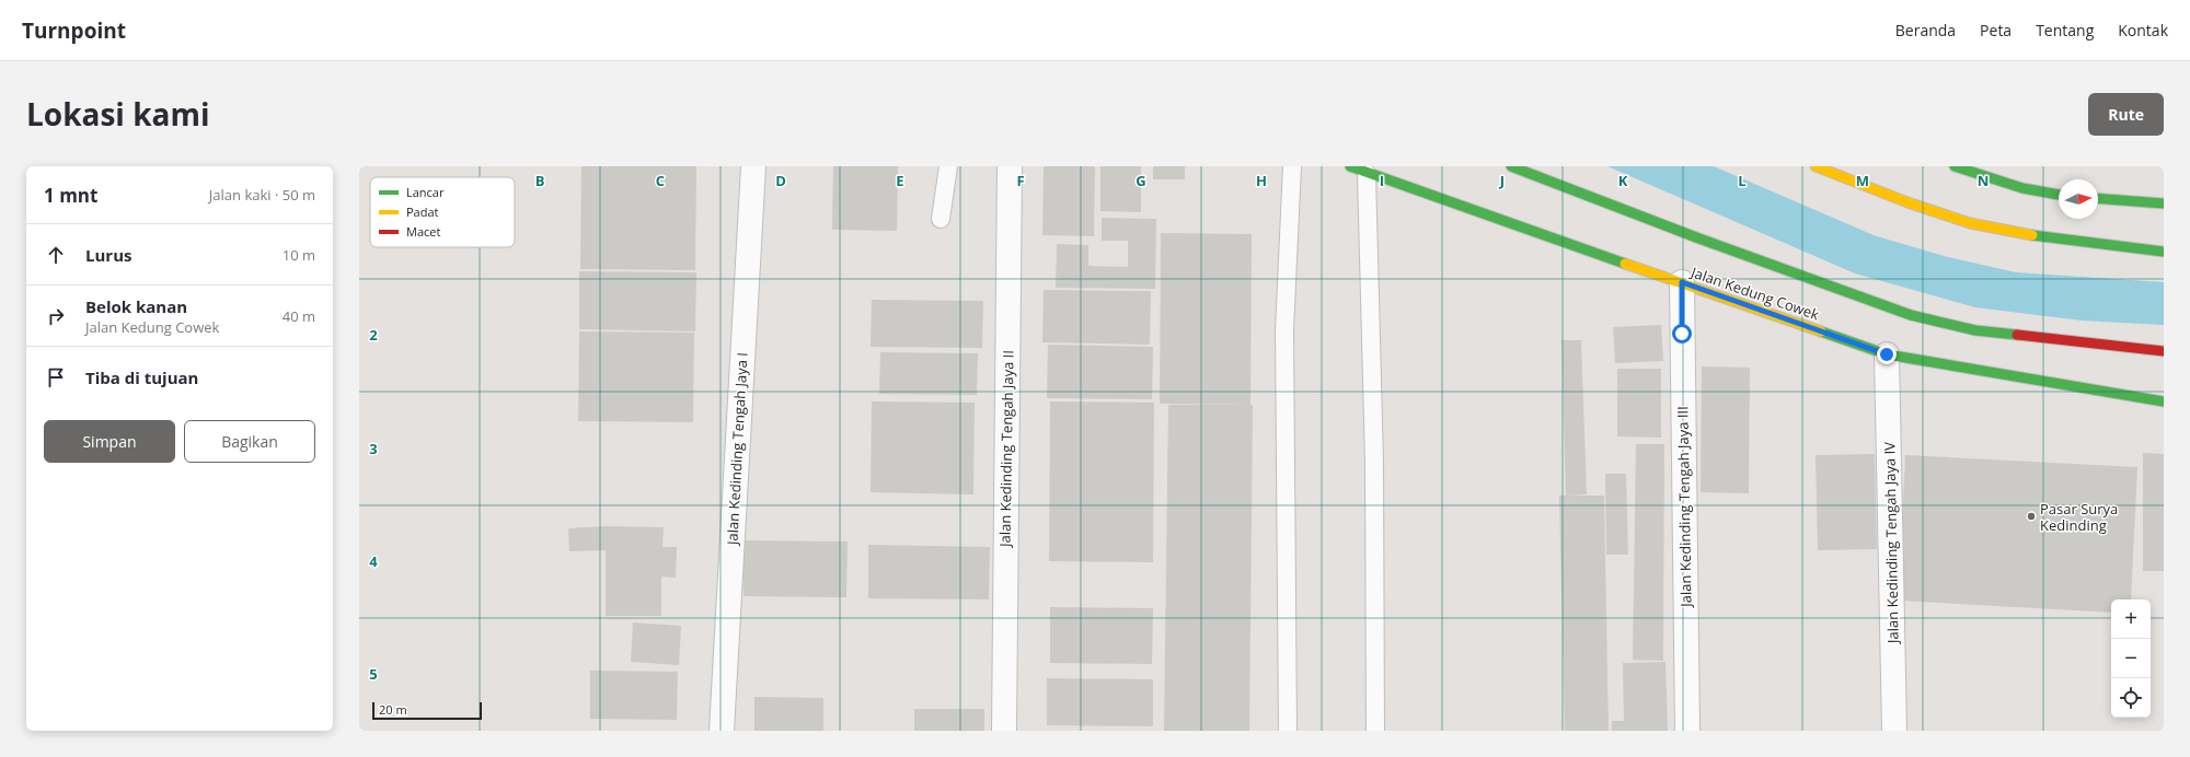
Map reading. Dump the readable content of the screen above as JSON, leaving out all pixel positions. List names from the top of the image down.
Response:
{
  "streets": {
    "main road": ["Jalan Kedung Cowek"],
    "street": [
      "Jalan Kedinding Tengah Jaya I",
      "Jalan Kedinding Tengah Jaya II",
      "Jalan Kedinding Tengah Jaya III",
      "Jalan Kedinding Tengah Jaya IV"
    ]
  },
  "crossings": [
    ["Jalan Kedung Cowek", "Jalan Kedinding Tengah Jaya III"],
    ["Jalan Kedung Cowek", "Jalan Kedinding Tengah Jaya IV"]
  ],
  "places": ["Pasar Surya Kedinding"],
  "legend": ["Lancar", "Padat", "Macet"],
  "scale_bar": "20 m",
  "north": "right",
  "page": {
    "header": "Turnpoint",
    "nav": [
      "Beranda",
      "Peta",
      "Tentang",
      "Kontak"
    ],
    "title": "Lokasi kami",
    "buttons": [
      "Rute",
      ["Simpan", "Bagikan"]
    ],
    "heading": ["1 mnt", "Jalan kaki · 50 m"],
    "list": [
      ["Lurus", "10 m"],
      ["Belok kanan", "Jalan Kedung Cowek", "40 m"],
      "Tiba di tujuan"
    ],
    "map_buttons": ["+", "−"],
    "scale": "20 m"
  },
  "grid": {
    "columns": [
      "B",
      "C",
      "D",
      "E",
      "F",
      "G",
      "H",
      "I",
      "J",
      "K",
      "L",
      "M",
      "N"
    ],
    "rows": [
      "2",
      "3",
      "4",
      "5"
    ]
  }
}
